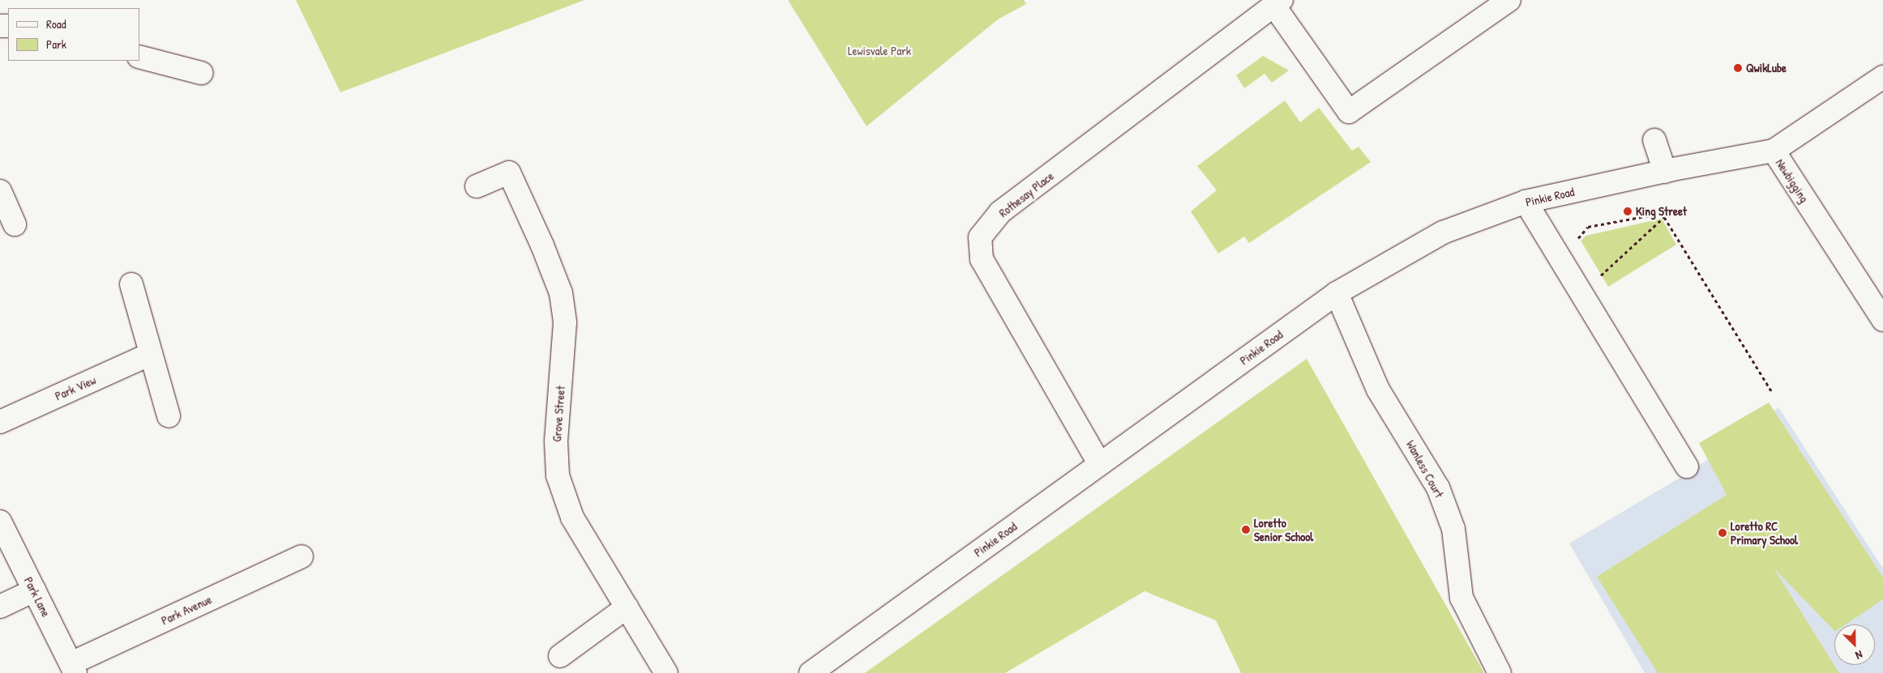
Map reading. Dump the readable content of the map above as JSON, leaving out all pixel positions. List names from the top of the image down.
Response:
{
  "streets": {
    "street": [
      "Newbigging",
      "Rothesay Place",
      "Pinkie Road",
      "Park View",
      "Grove Street",
      "Wanless Court",
      "Park Lane",
      "Park Avenue"
    ]
  },
  "crossings": [
    ["Newbigging", "Pinkie Road"],
    ["Rothesay Place", "Pinkie Road"],
    ["Pinkie Road", "Wanless Court"],
    ["Park Lane", "Park Avenue"]
  ],
  "parks": ["Lewisvale Park"],
  "places": [
    "QwikLube",
    "King Street",
    "Loretto Senior School",
    "Loretto RC Primary School"
  ],
  "legend": ["Road", "Park"],
  "north": "bottom right"
}
